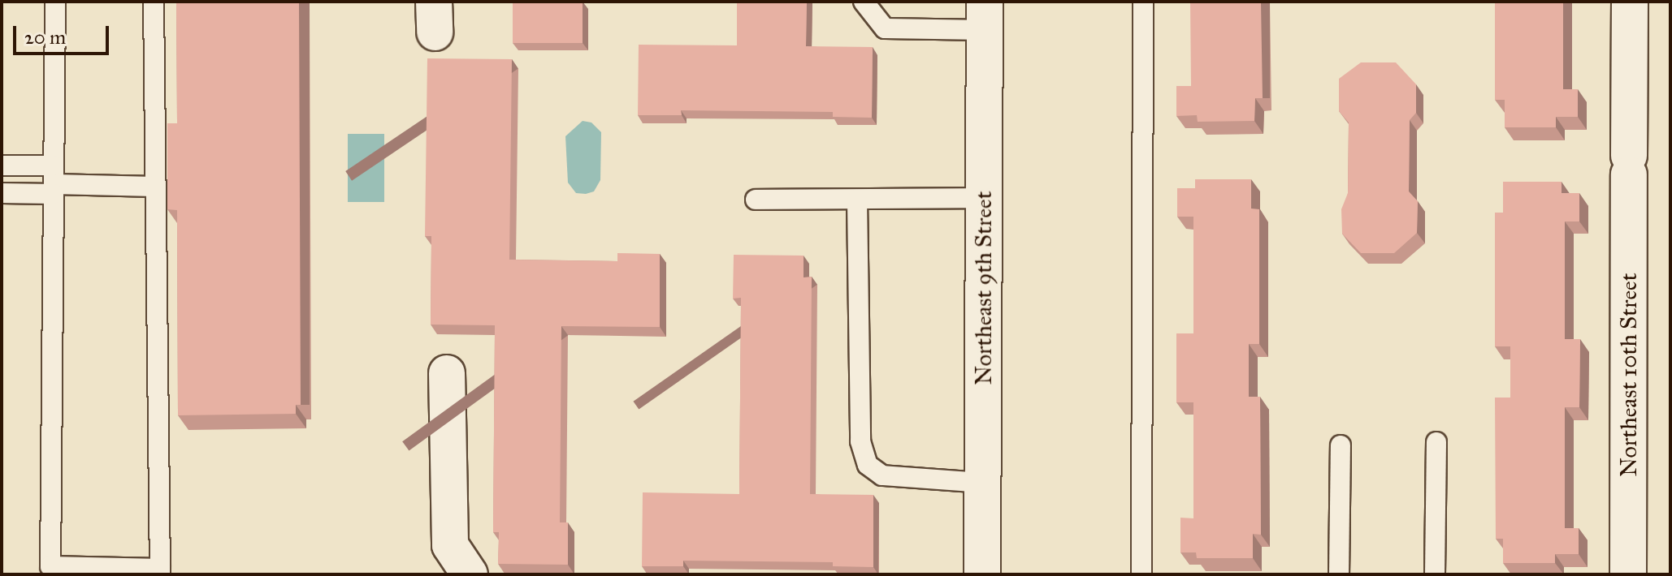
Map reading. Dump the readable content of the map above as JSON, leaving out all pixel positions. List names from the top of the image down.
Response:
{
  "streets": {
    "street": ["Northeast 9th Street", "Northeast 10th Street"]
  },
  "scale_bar": "20 m"
}
